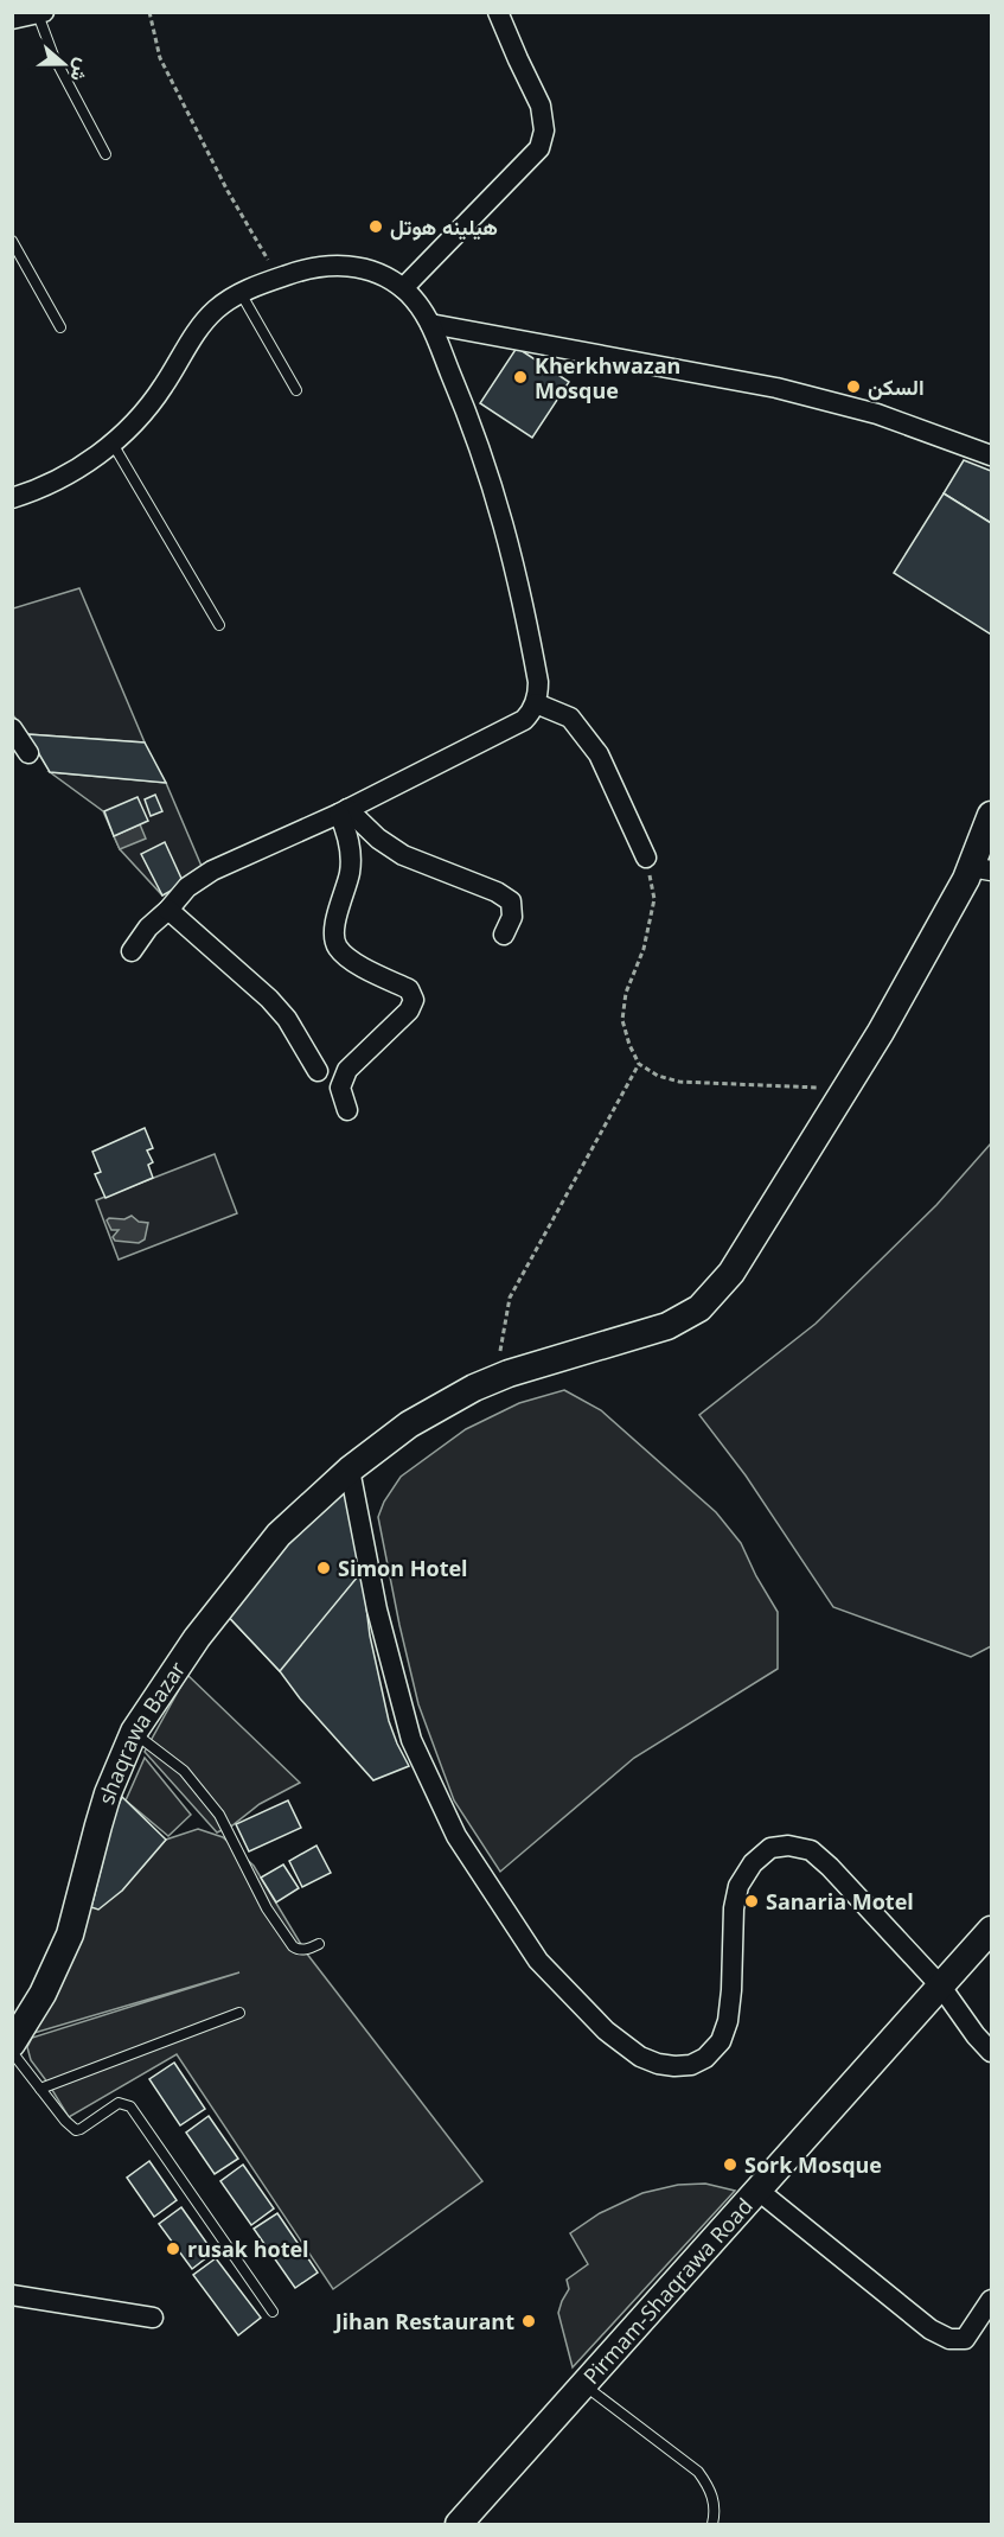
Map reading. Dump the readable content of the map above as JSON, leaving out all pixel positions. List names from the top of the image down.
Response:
{
  "streets": {
    "street": ["shaqrawa Bazar", "Pirmam-Shaqrawa Road"]
  },
  "places": [
    "هيلينه هوتل",
    "Kherkhwazan Mosque",
    "السكن",
    "Simon Hotel",
    "Sanaria Motel",
    "Sork Mosque",
    "rusak hotel",
    "Jihan Restaurant"
  ],
  "north": "right"
}
